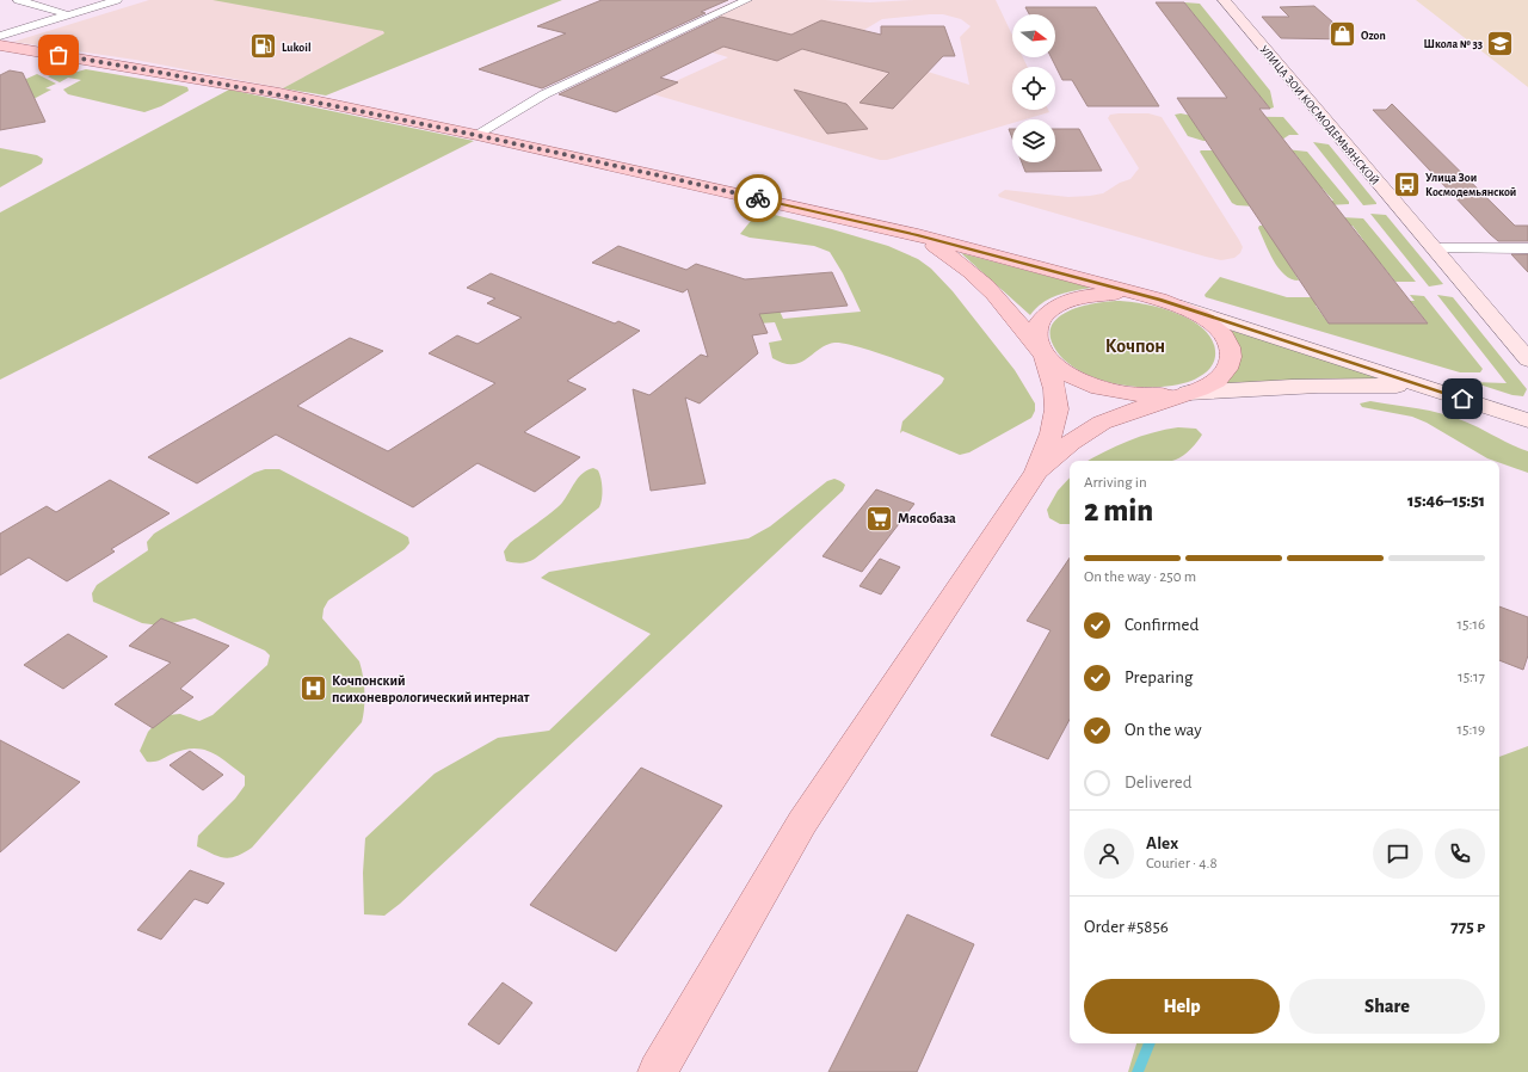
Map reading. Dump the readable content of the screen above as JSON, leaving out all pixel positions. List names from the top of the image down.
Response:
{
  "streets": {
    "street": ["УЛИЦА ЗОИ КОСМОДЕМЬЯНСКОЙ"]
  },
  "districts": ["Кочпон"],
  "places": {
    "shop": ["Ozon"],
    "school or university": ["Школа № 33"],
    "fuel station": ["Lukoil"],
    "bus stop": ["Улица Зои Космодемьянской"],
    "supermarket": ["Мясобаза"],
    "hospital": ["Кочпонский психоневрологический интернат"]
  },
  "north": "right",
  "page": {
    "heading": ["2 min", "Arriving in", "15:46–15:51"],
    "panel": [
      "Alex",
      "Courier · 4.8",
      "Order #5856",
      "775 ₽"
    ],
    "bar": "On the way · 250 m",
    "list": [
      ["Confirmed", "15:16"],
      ["Preparing", "15:17"],
      ["On the way", "15:19"],
      "Delivered"
    ],
    "buttons": ["Help", "Share"]
  }
}
